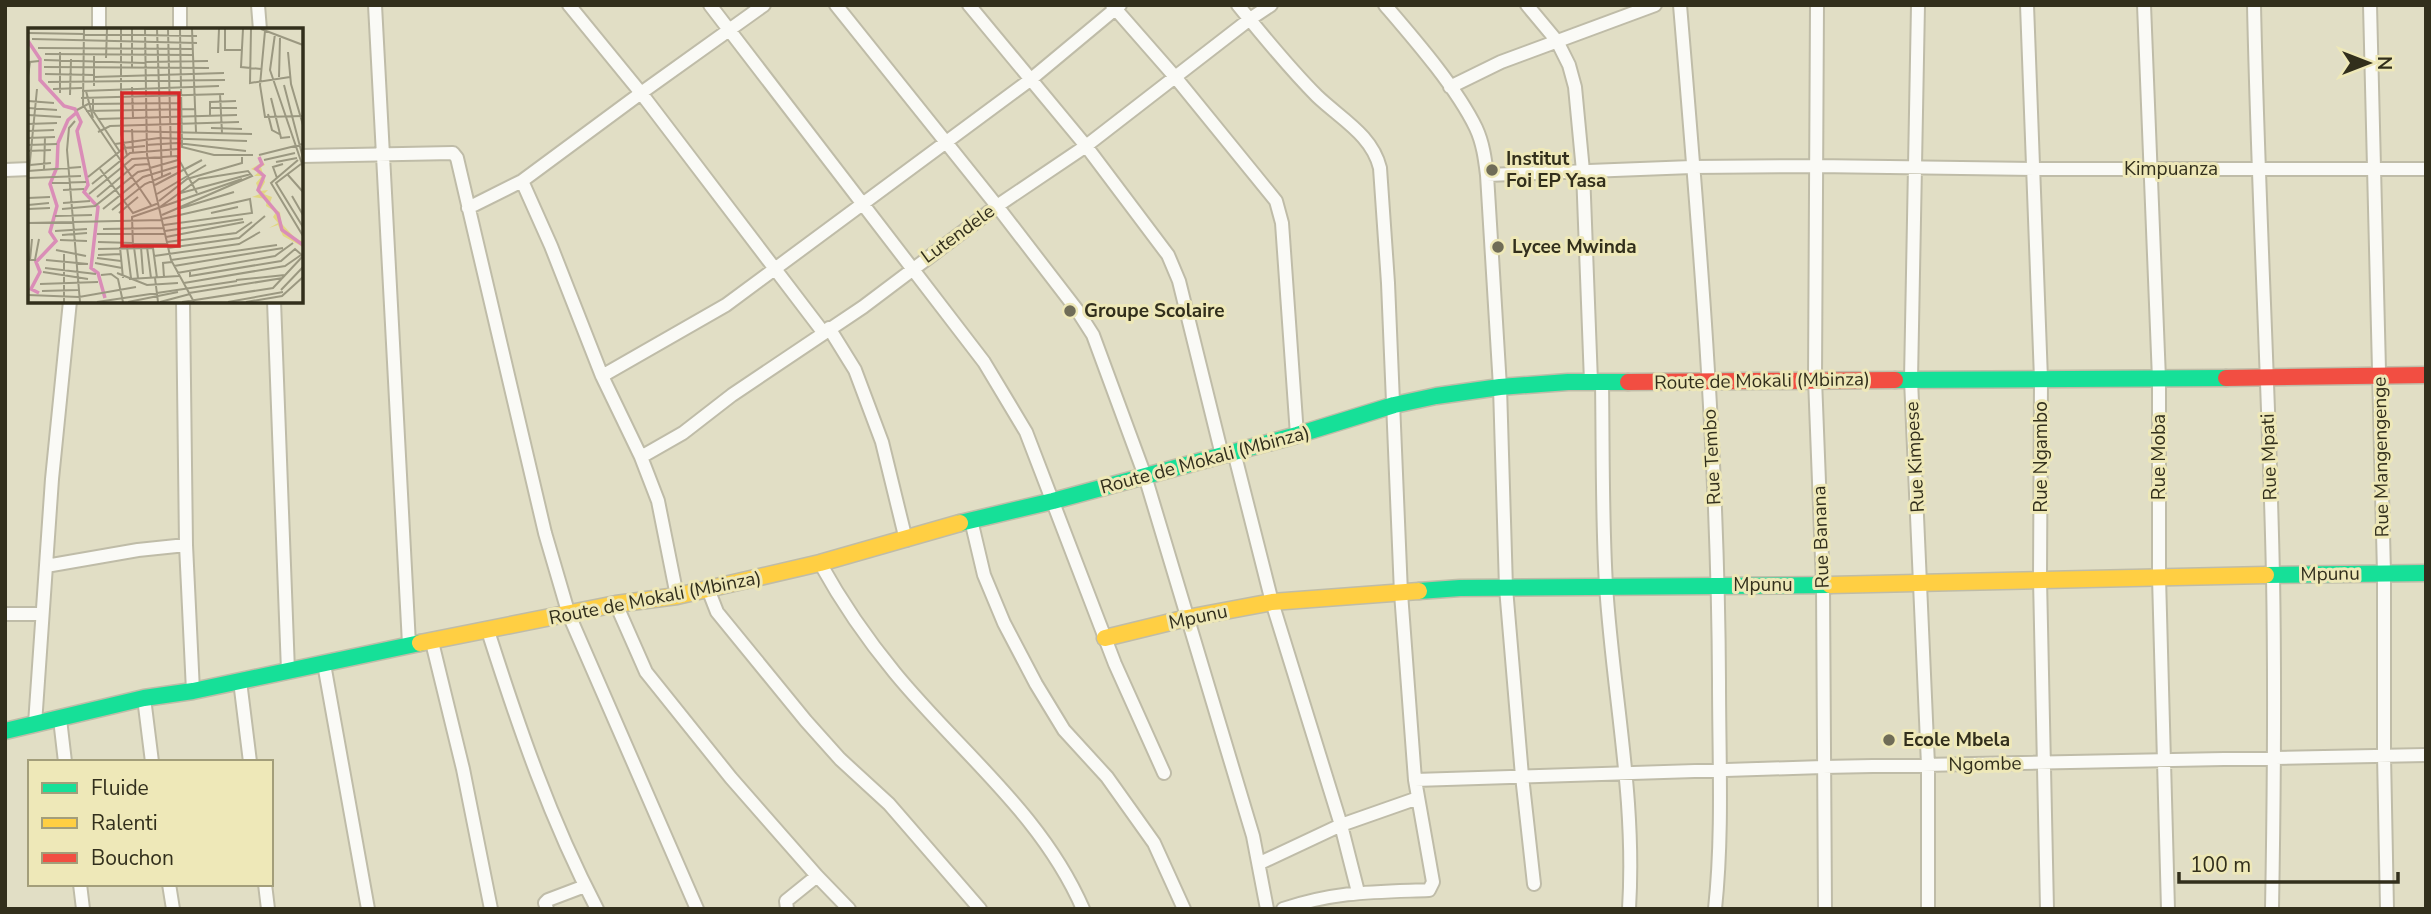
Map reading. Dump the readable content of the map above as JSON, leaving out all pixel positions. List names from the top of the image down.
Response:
{
  "streets": {
    "street": [
      "Kimpuanza",
      "Lutendele",
      "Route de Mokali (Mbinza)",
      "Rue Tembo",
      "Rue Kimpese",
      "Rue Ngambo",
      "Rue Moba",
      "Rue Mpati",
      "Rue Mangengenge",
      "Rue Banana",
      "Mpunu",
      "Ngombe"
    ]
  },
  "crossings": [
    ["Kimpuanza", "Rue Tembo"],
    ["Kimpuanza", "Rue Kimpese"],
    ["Kimpuanza", "Rue Ngambo"],
    ["Kimpuanza", "Rue Moba"],
    ["Kimpuanza", "Rue Mpati"],
    ["Kimpuanza", "Rue Mangengenge"],
    ["Kimpuanza", "Rue Banana"],
    ["Route de Mokali (Mbinza)", "Rue Tembo"],
    ["Route de Mokali (Mbinza)", "Rue Kimpese"],
    ["Route de Mokali (Mbinza)", "Rue Ngambo"],
    ["Route de Mokali (Mbinza)", "Rue Moba"],
    ["Route de Mokali (Mbinza)", "Rue Mpati"],
    ["Route de Mokali (Mbinza)", "Rue Mangengenge"],
    ["Route de Mokali (Mbinza)", "Rue Banana"],
    ["Rue Tembo", "Mpunu"],
    ["Rue Tembo", "Ngombe"],
    ["Rue Kimpese", "Mpunu"],
    ["Rue Kimpese", "Ngombe"],
    ["Rue Ngambo", "Mpunu"],
    ["Rue Ngambo", "Ngombe"],
    ["Rue Moba", "Mpunu"],
    ["Rue Moba", "Ngombe"],
    ["Rue Mpati", "Mpunu"],
    ["Rue Mpati", "Ngombe"],
    ["Rue Mangengenge", "Mpunu"],
    ["Rue Mangengenge", "Ngombe"],
    ["Rue Banana", "Mpunu"],
    ["Rue Banana", "Ngombe"]
  ],
  "places": [
    "Institut Foi EP Yasa",
    "Lycee Mwinda",
    "Groupe Scolaire",
    "Ecole Mbela"
  ],
  "legend": ["Fluide", "Ralenti", "Bouchon"],
  "scale_bar": "100 m",
  "north": "right"
}
